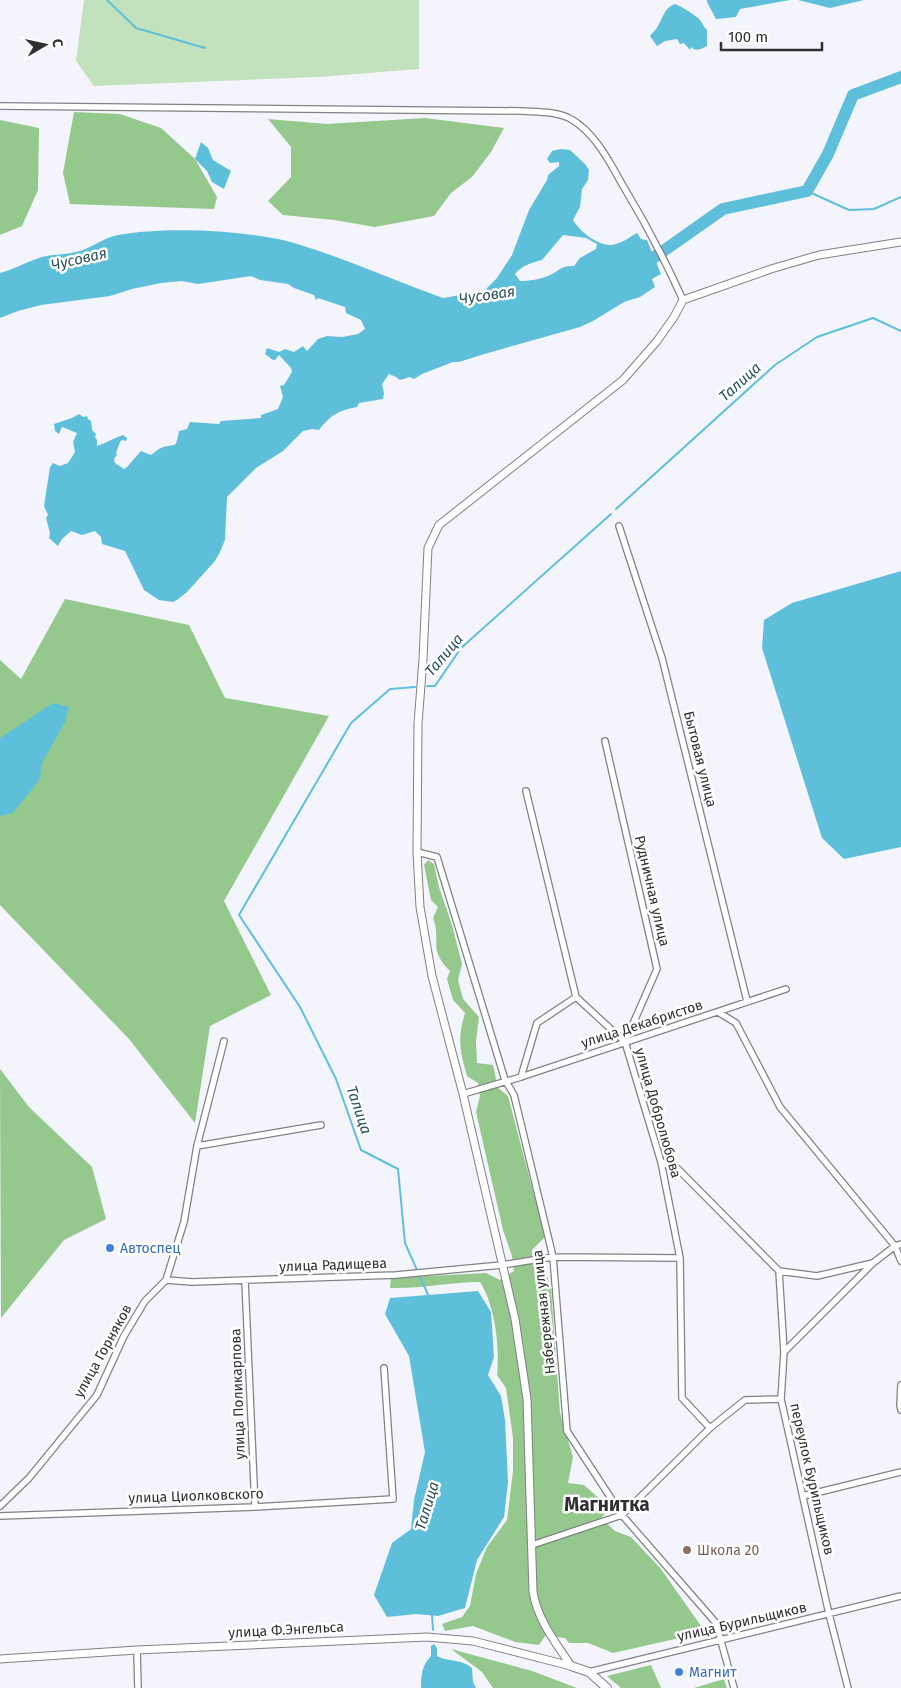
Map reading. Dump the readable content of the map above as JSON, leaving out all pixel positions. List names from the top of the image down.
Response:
{
  "streets": {
    "street": [
      "Бытовая улица",
      "Рудничная улица",
      "улица Декабристов",
      "улица Добролюбова",
      "улица Радищева",
      "Набережная улица",
      "улица Горняков",
      "улица Поликарпова",
      "переулок Бурильщиков",
      "улица Циолковского",
      "улица Бурильщиков",
      "улица Ф.Энгельса"
    ]
  },
  "crossings": [
    ["Бытовая улица", "улица Декабристов"],
    ["Рудничная улица", "улица Декабристов"],
    ["Рудничная улица", "улица Добролюбова"],
    ["улица Декабристов", "улица Добролюбова"],
    ["улица Декабристов", "Набережная улица"],
    ["улица Добролюбова", "улица Радищева"],
    ["улица Радищева", "Набережная улица"],
    ["улица Радищева", "улица Горняков"],
    ["улица Радищева", "улица Поликарпова"],
    ["Набережная улица", "улица Бурильщиков"],
    ["улица Поликарпова", "улица Циолковского"],
    ["переулок Бурильщиков", "улица Бурильщиков"]
  ],
  "districts": ["Магнитка"],
  "water": ["Чусовая", "Талица"],
  "places": ["Автоспец", "Школа 20", "Магнит"],
  "scale_bar": "100 m",
  "north": "right"
}
